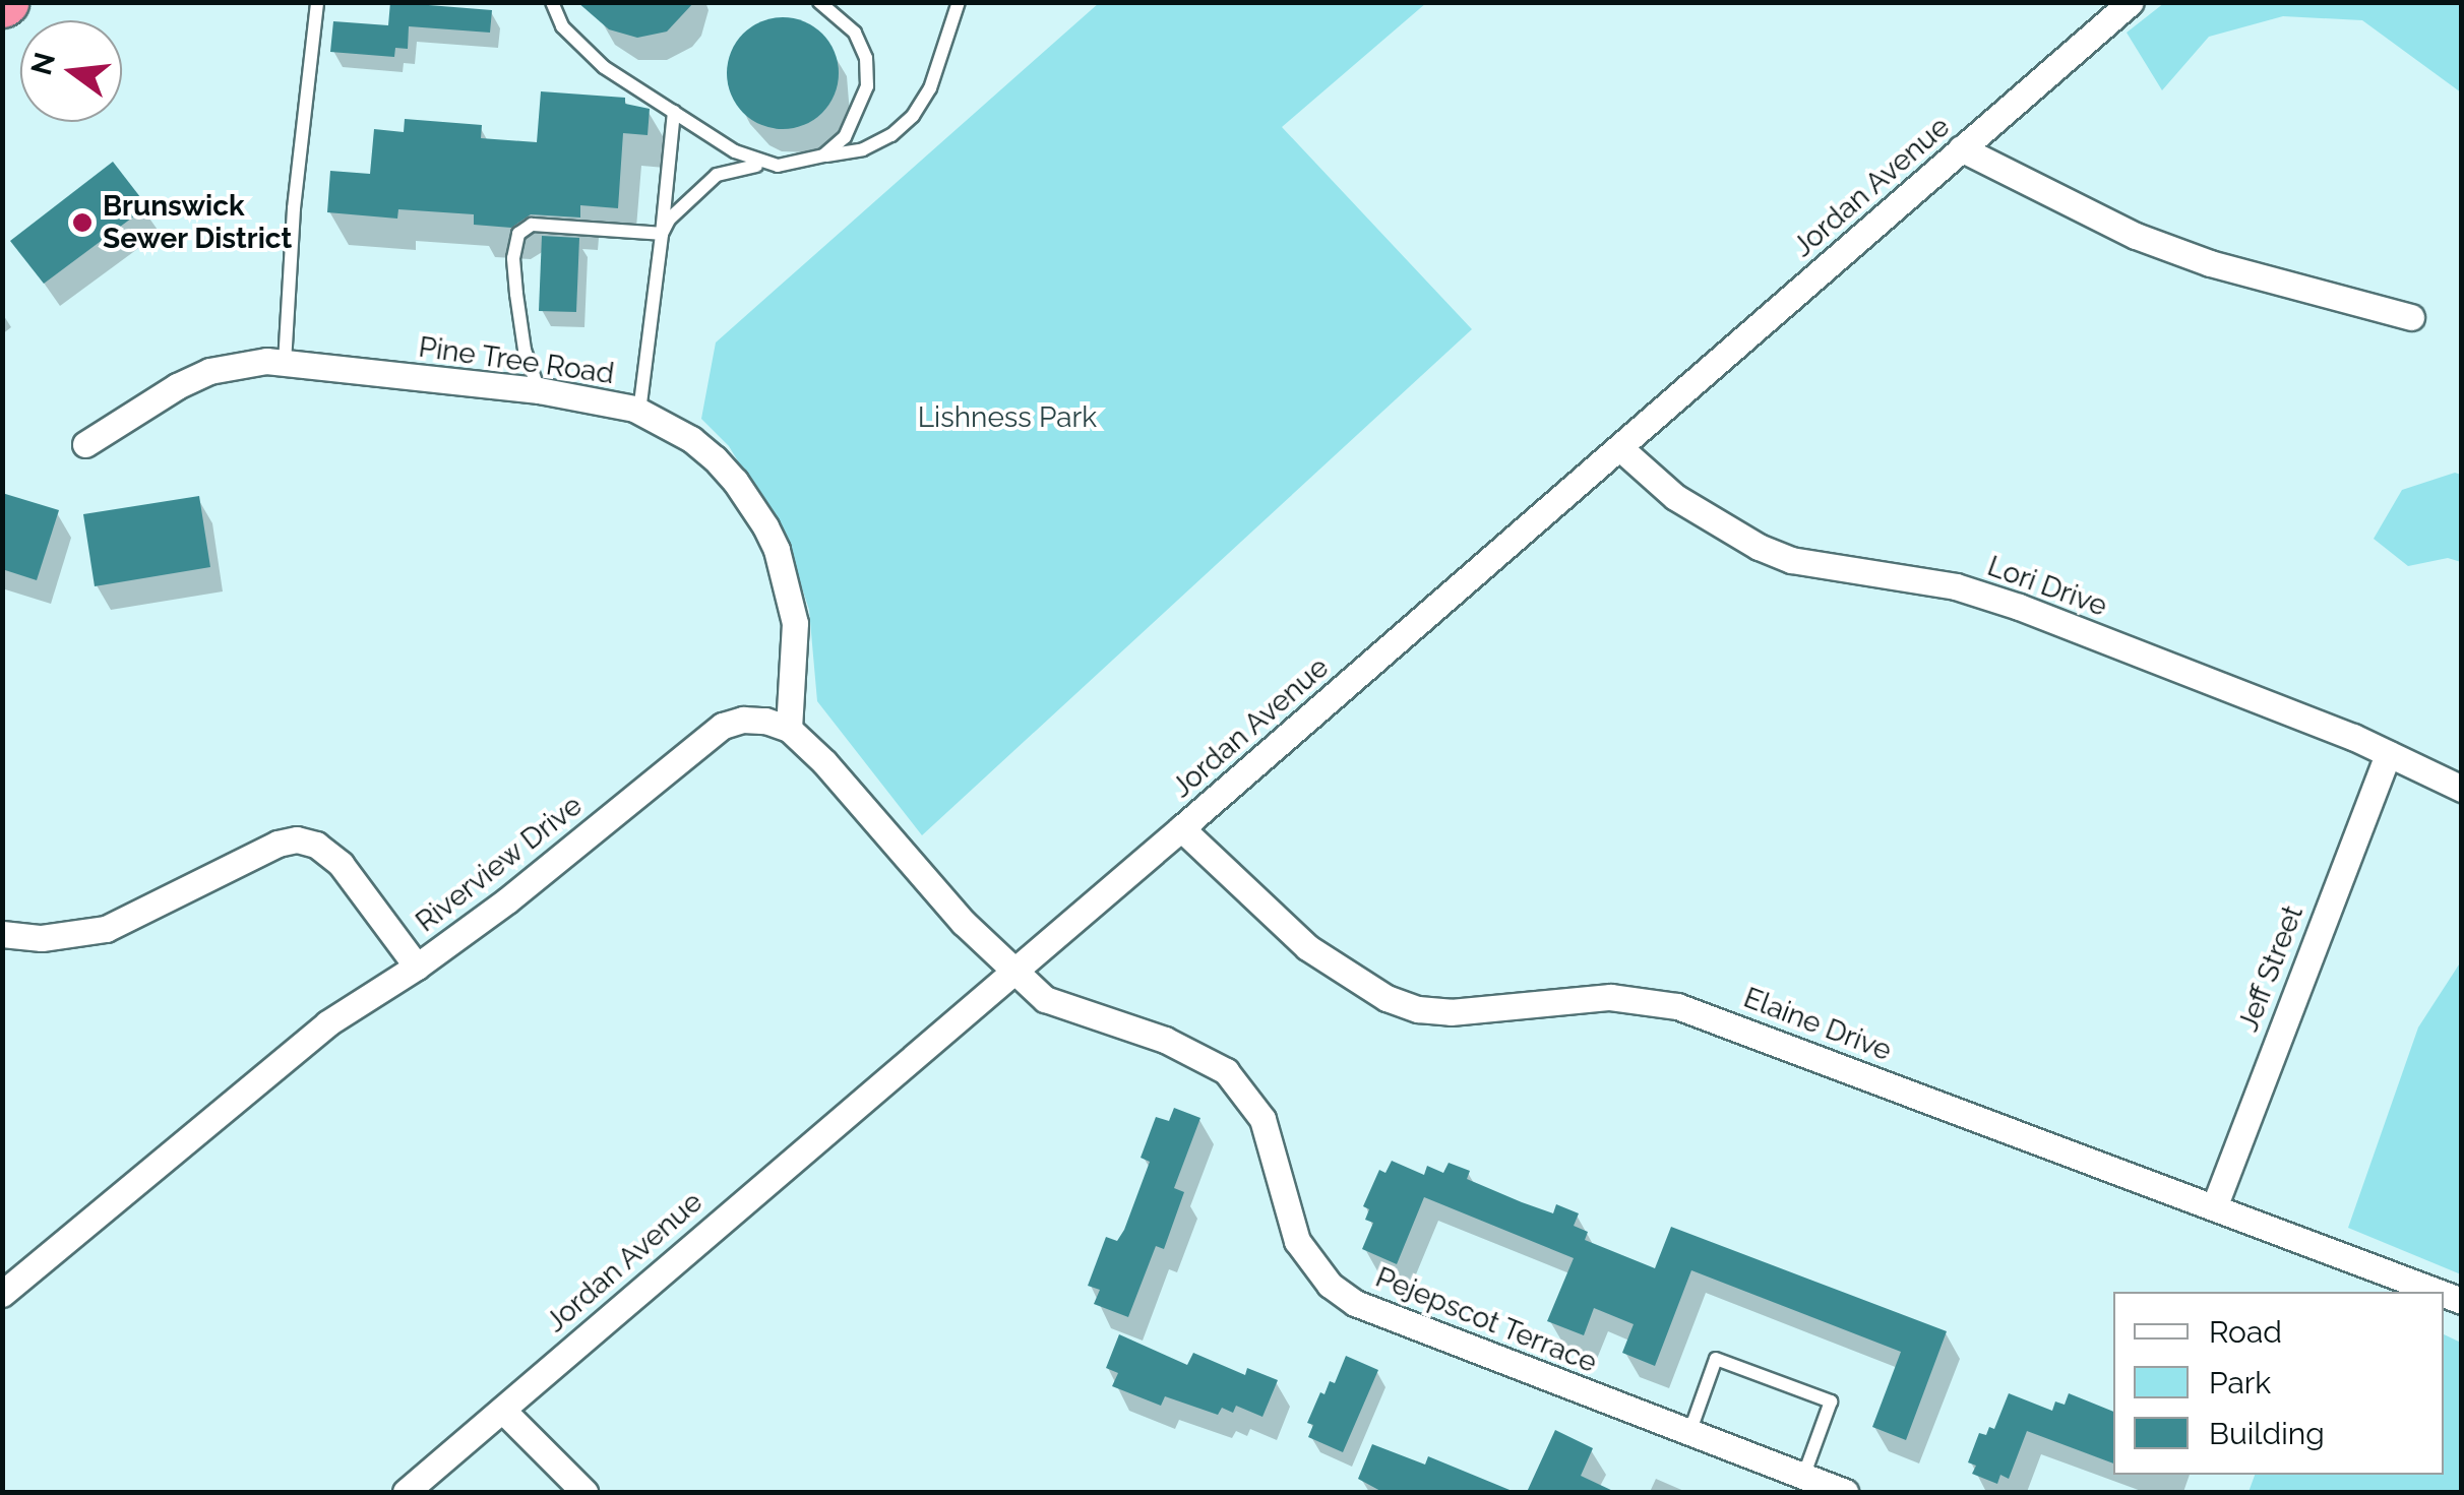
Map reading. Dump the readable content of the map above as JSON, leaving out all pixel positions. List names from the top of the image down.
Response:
{
  "streets": {
    "street": [
      "Jordan Avenue",
      "Pine Tree Road",
      "Lori Drive",
      "Riverview Drive",
      "Jeff Street",
      "Elaine Drive",
      "Pejepscot Terrace"
    ]
  },
  "crossings": [
    ["Jordan Avenue", "Lori Drive"],
    ["Jordan Avenue", "Elaine Drive"],
    ["Jordan Avenue", "Pejepscot Terrace"],
    ["Pine Tree Road", "Riverview Drive"],
    ["Lori Drive", "Jeff Street"],
    ["Jeff Street", "Elaine Drive"]
  ],
  "parks": ["Lishness Park"],
  "places": ["Brunswick Sewer District"],
  "legend": ["Road", "Park", "Building"],
  "north": "left"
}
